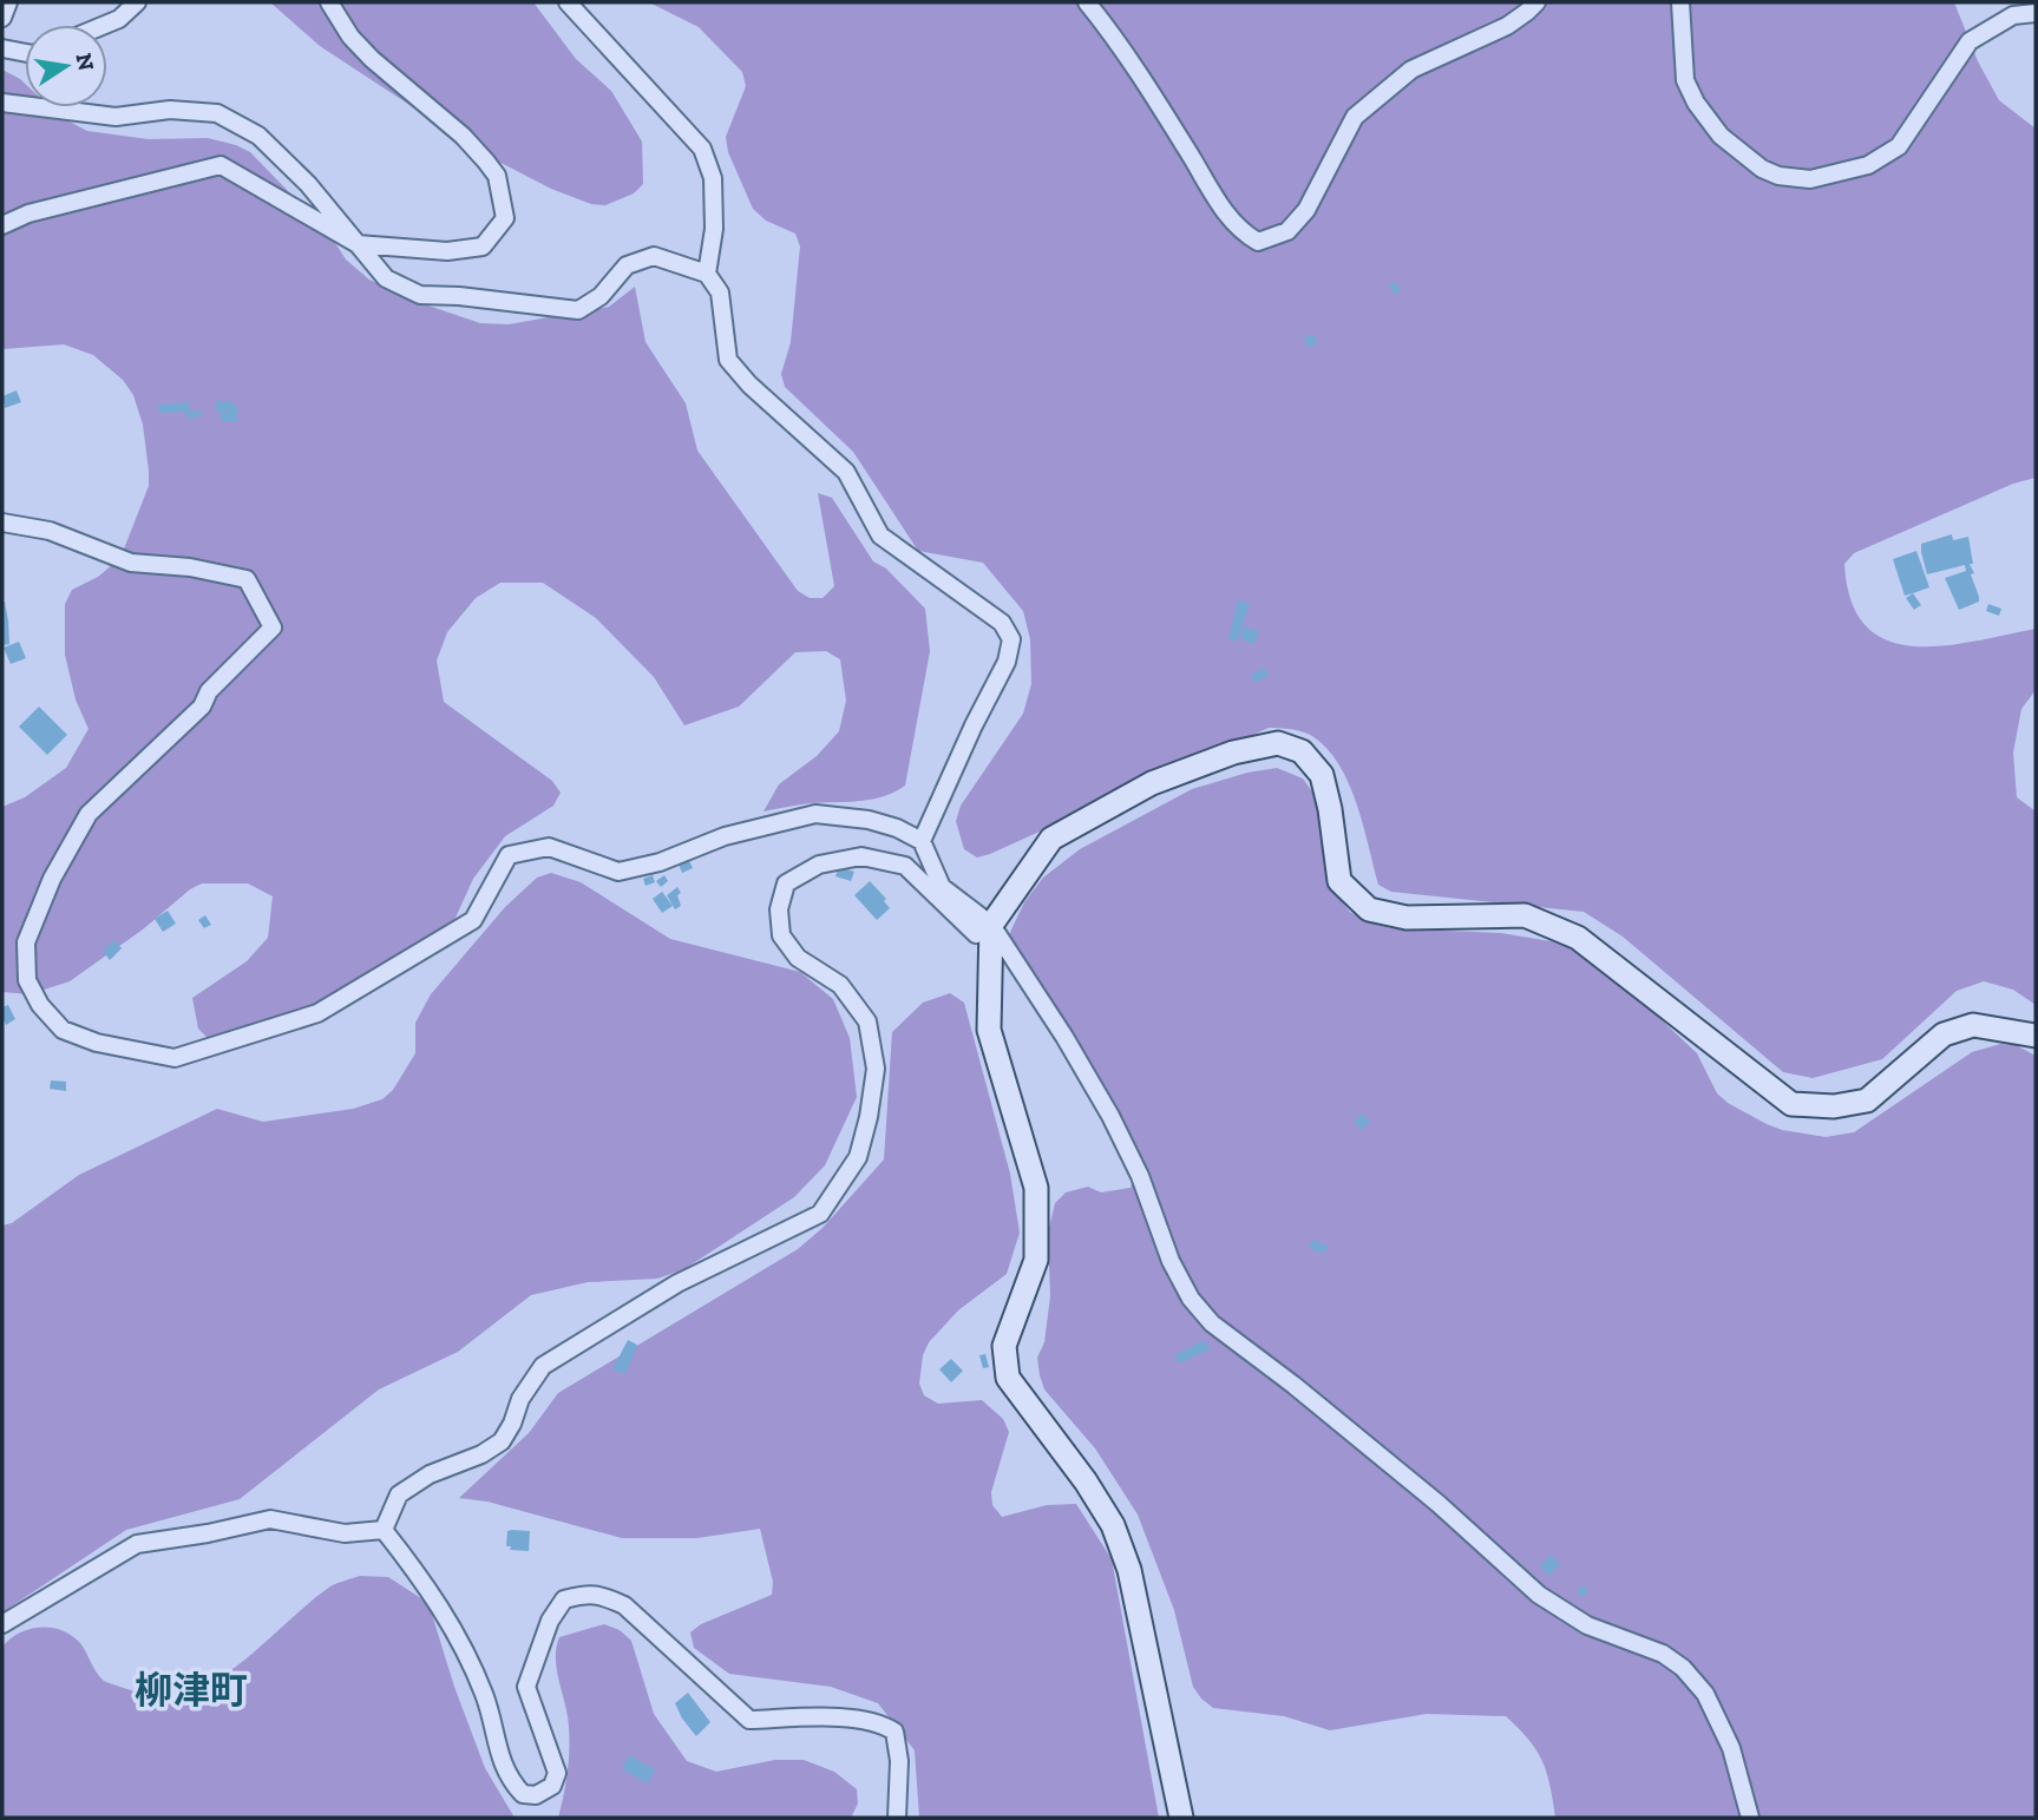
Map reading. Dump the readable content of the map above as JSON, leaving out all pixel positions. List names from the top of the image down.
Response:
{
  "districts": ["柳津町"],
  "north": "right"
}
